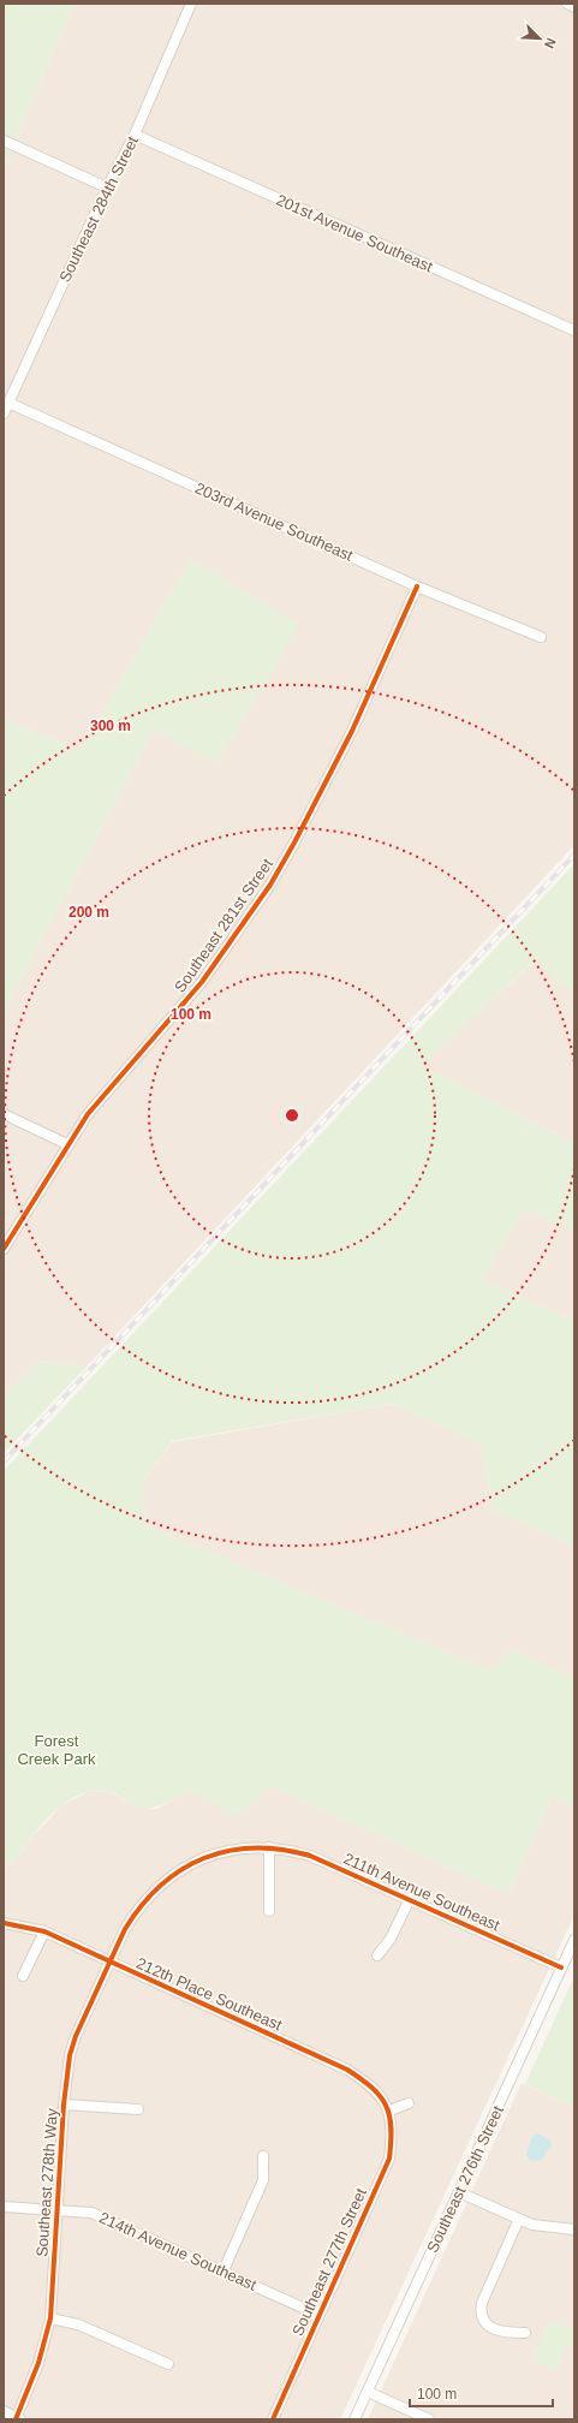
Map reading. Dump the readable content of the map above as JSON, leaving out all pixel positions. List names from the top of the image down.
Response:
{
  "streets": {
    "street": [
      "Southeast 284th Street",
      "201st Avenue Southeast",
      "203rd Avenue Southeast",
      "Southeast 281st Street",
      "211th Avenue Southeast",
      "212th Place Southeast",
      "Southeast 276th Street",
      "Southeast 278th Way",
      "214th Avenue Southeast",
      "Southeast 277th Street"
    ]
  },
  "crossings": [
    ["Southeast 284th Street", "201st Avenue Southeast"],
    ["Southeast 284th Street", "203rd Avenue Southeast"],
    ["203rd Avenue Southeast", "Southeast 281st Street"],
    ["211th Avenue Southeast", "Southeast 276th Street"],
    ["211th Avenue Southeast", "Southeast 278th Way"],
    ["212th Place Southeast", "Southeast 278th Way"],
    ["212th Place Southeast", "Southeast 277th Street"],
    ["Southeast 278th Way", "214th Avenue Southeast"],
    ["214th Avenue Southeast", "Southeast 277th Street"]
  ],
  "parks": ["Forest Creek Park"],
  "scale_bar": "100 m",
  "north": "bottom right",
  "rings": ["300 m", "200 m", "100 m"]
}
